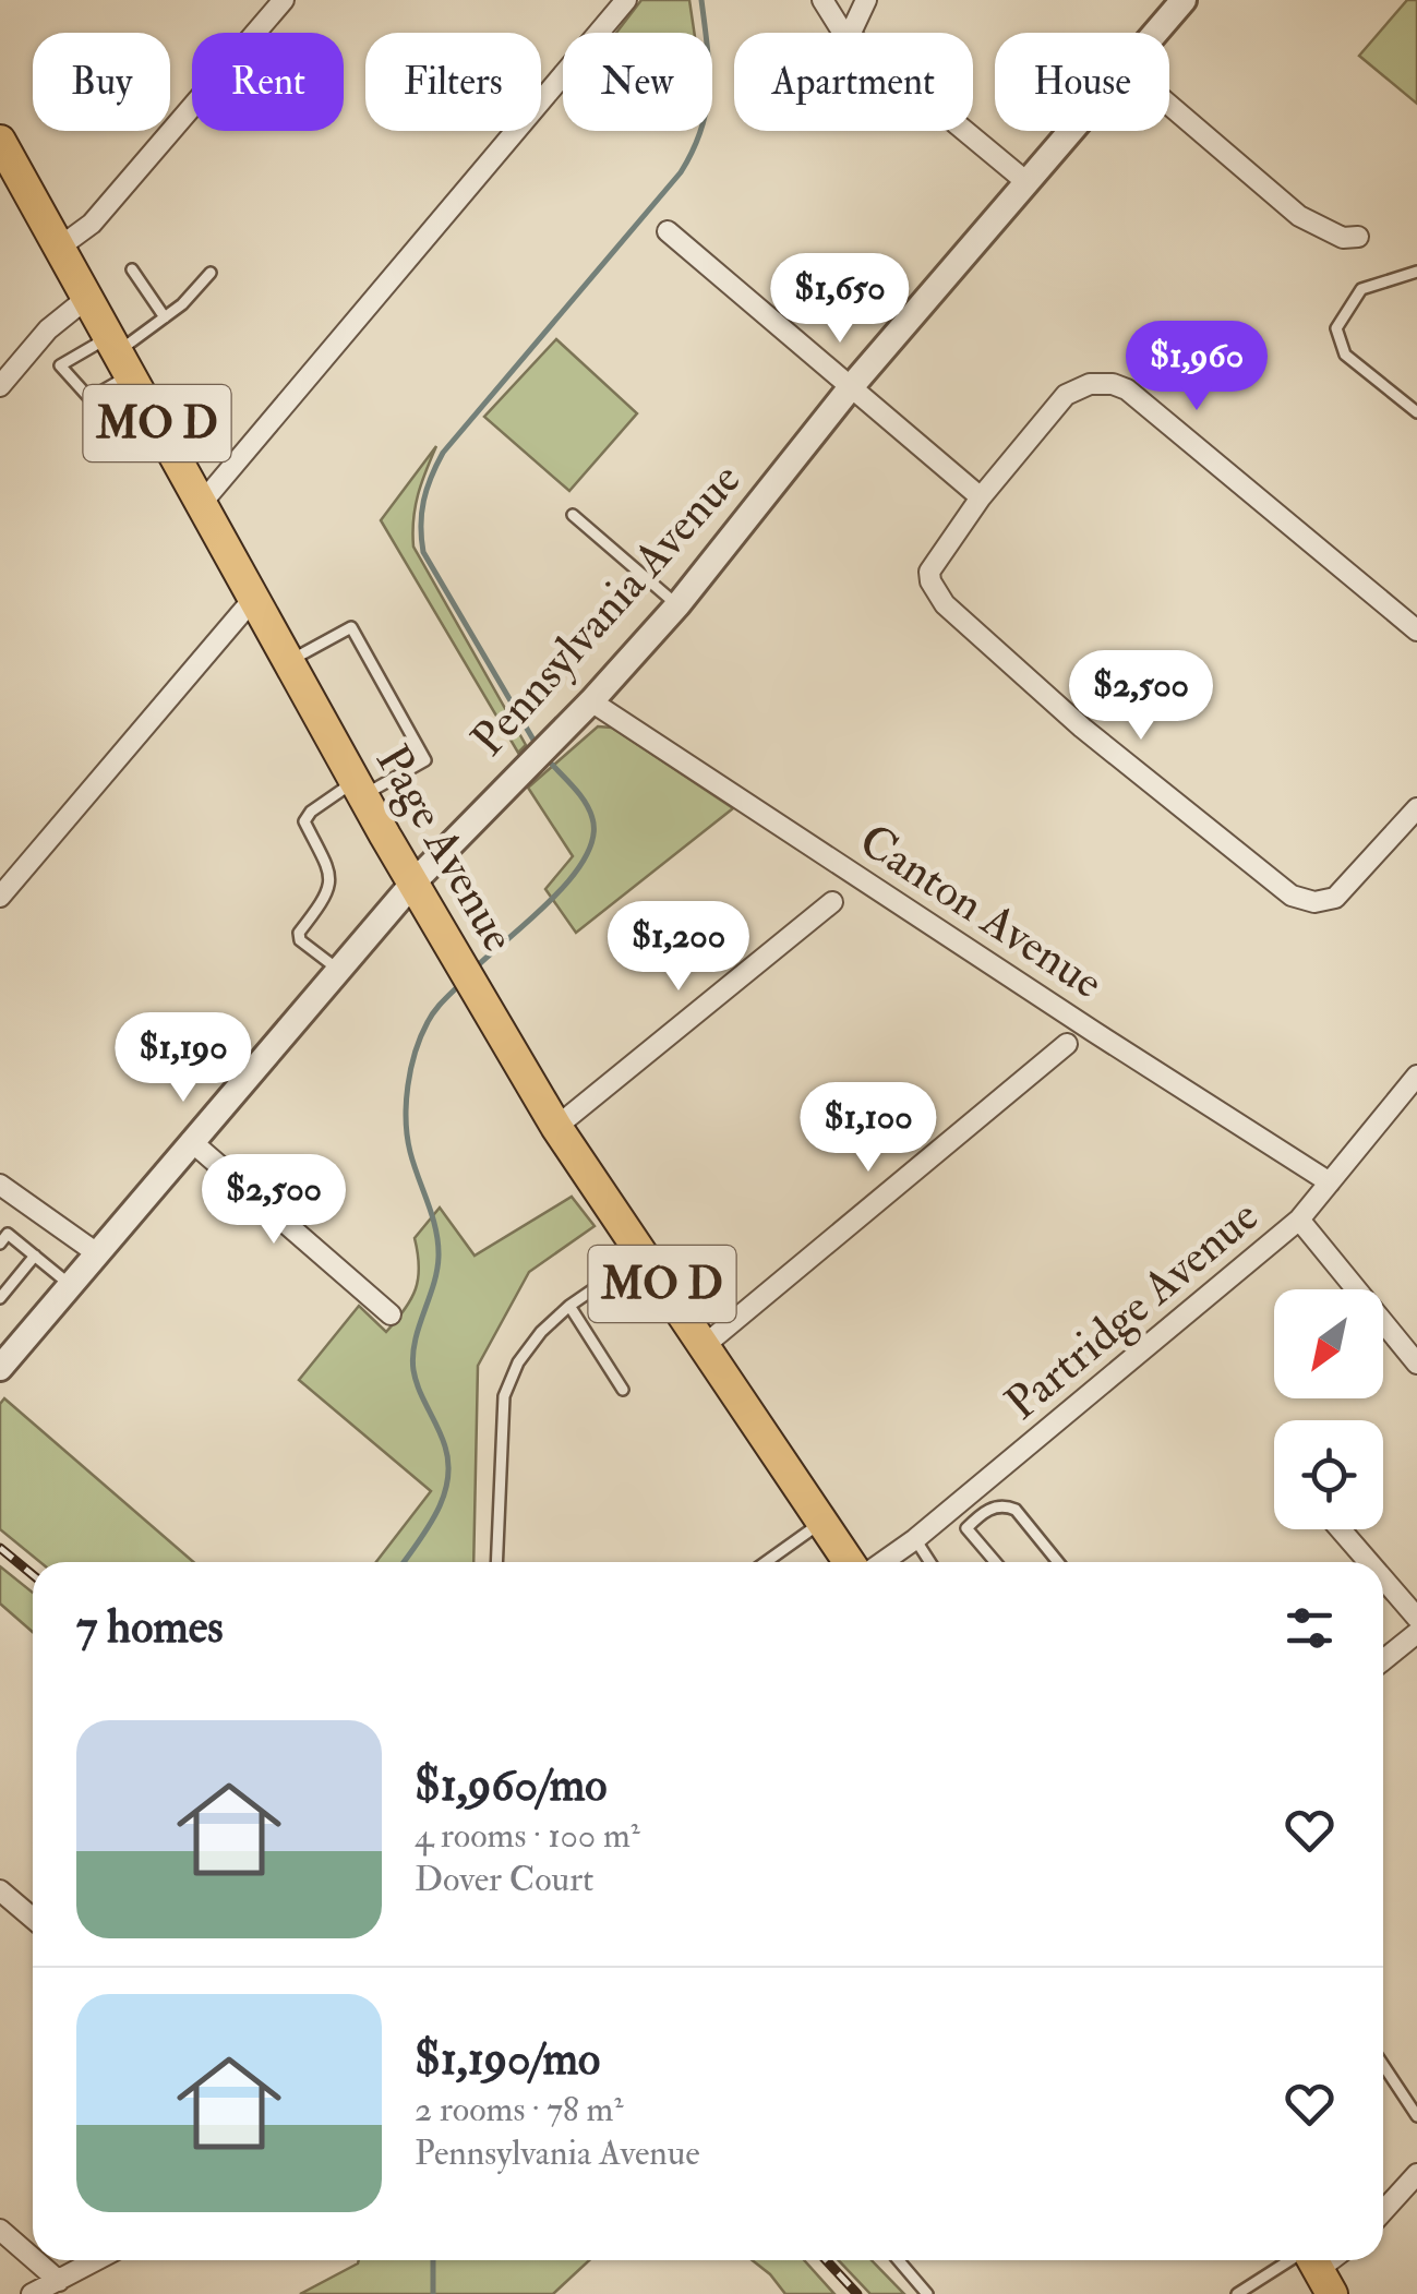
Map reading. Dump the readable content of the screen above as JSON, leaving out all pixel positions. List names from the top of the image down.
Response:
{
  "streets": {
    "main road": ["MO D", "Page Avenue"],
    "street": ["Pennsylvania Avenue", "Canton Avenue", "Partridge Avenue"]
  },
  "crossings": [
    ["Pennsylvania Avenue", "Page Avenue"],
    ["Pennsylvania Avenue", "Canton Avenue"],
    ["Canton Avenue", "Partridge Avenue"]
  ],
  "north": "bottom left",
  "page": {
    "chip": [
      "Buy",
      "Rent",
      "Filters",
      "New",
      "Apartment",
      "House"
    ],
    "price": [
      "$1,650",
      "$1,960",
      "$2,500",
      "$1,200",
      "$1,190",
      "$1,100",
      "$2,500"
    ],
    "heading": "7 homes",
    "list": [
      {
        "name": "$1,960/mo",
        "note": "4 rooms · 100 m² · Dover Court"
      },
      {
        "name": "$1,190/mo",
        "note": "2 rooms · 78 m² · Pennsylvania Avenue"
      }
    ]
  }
}
